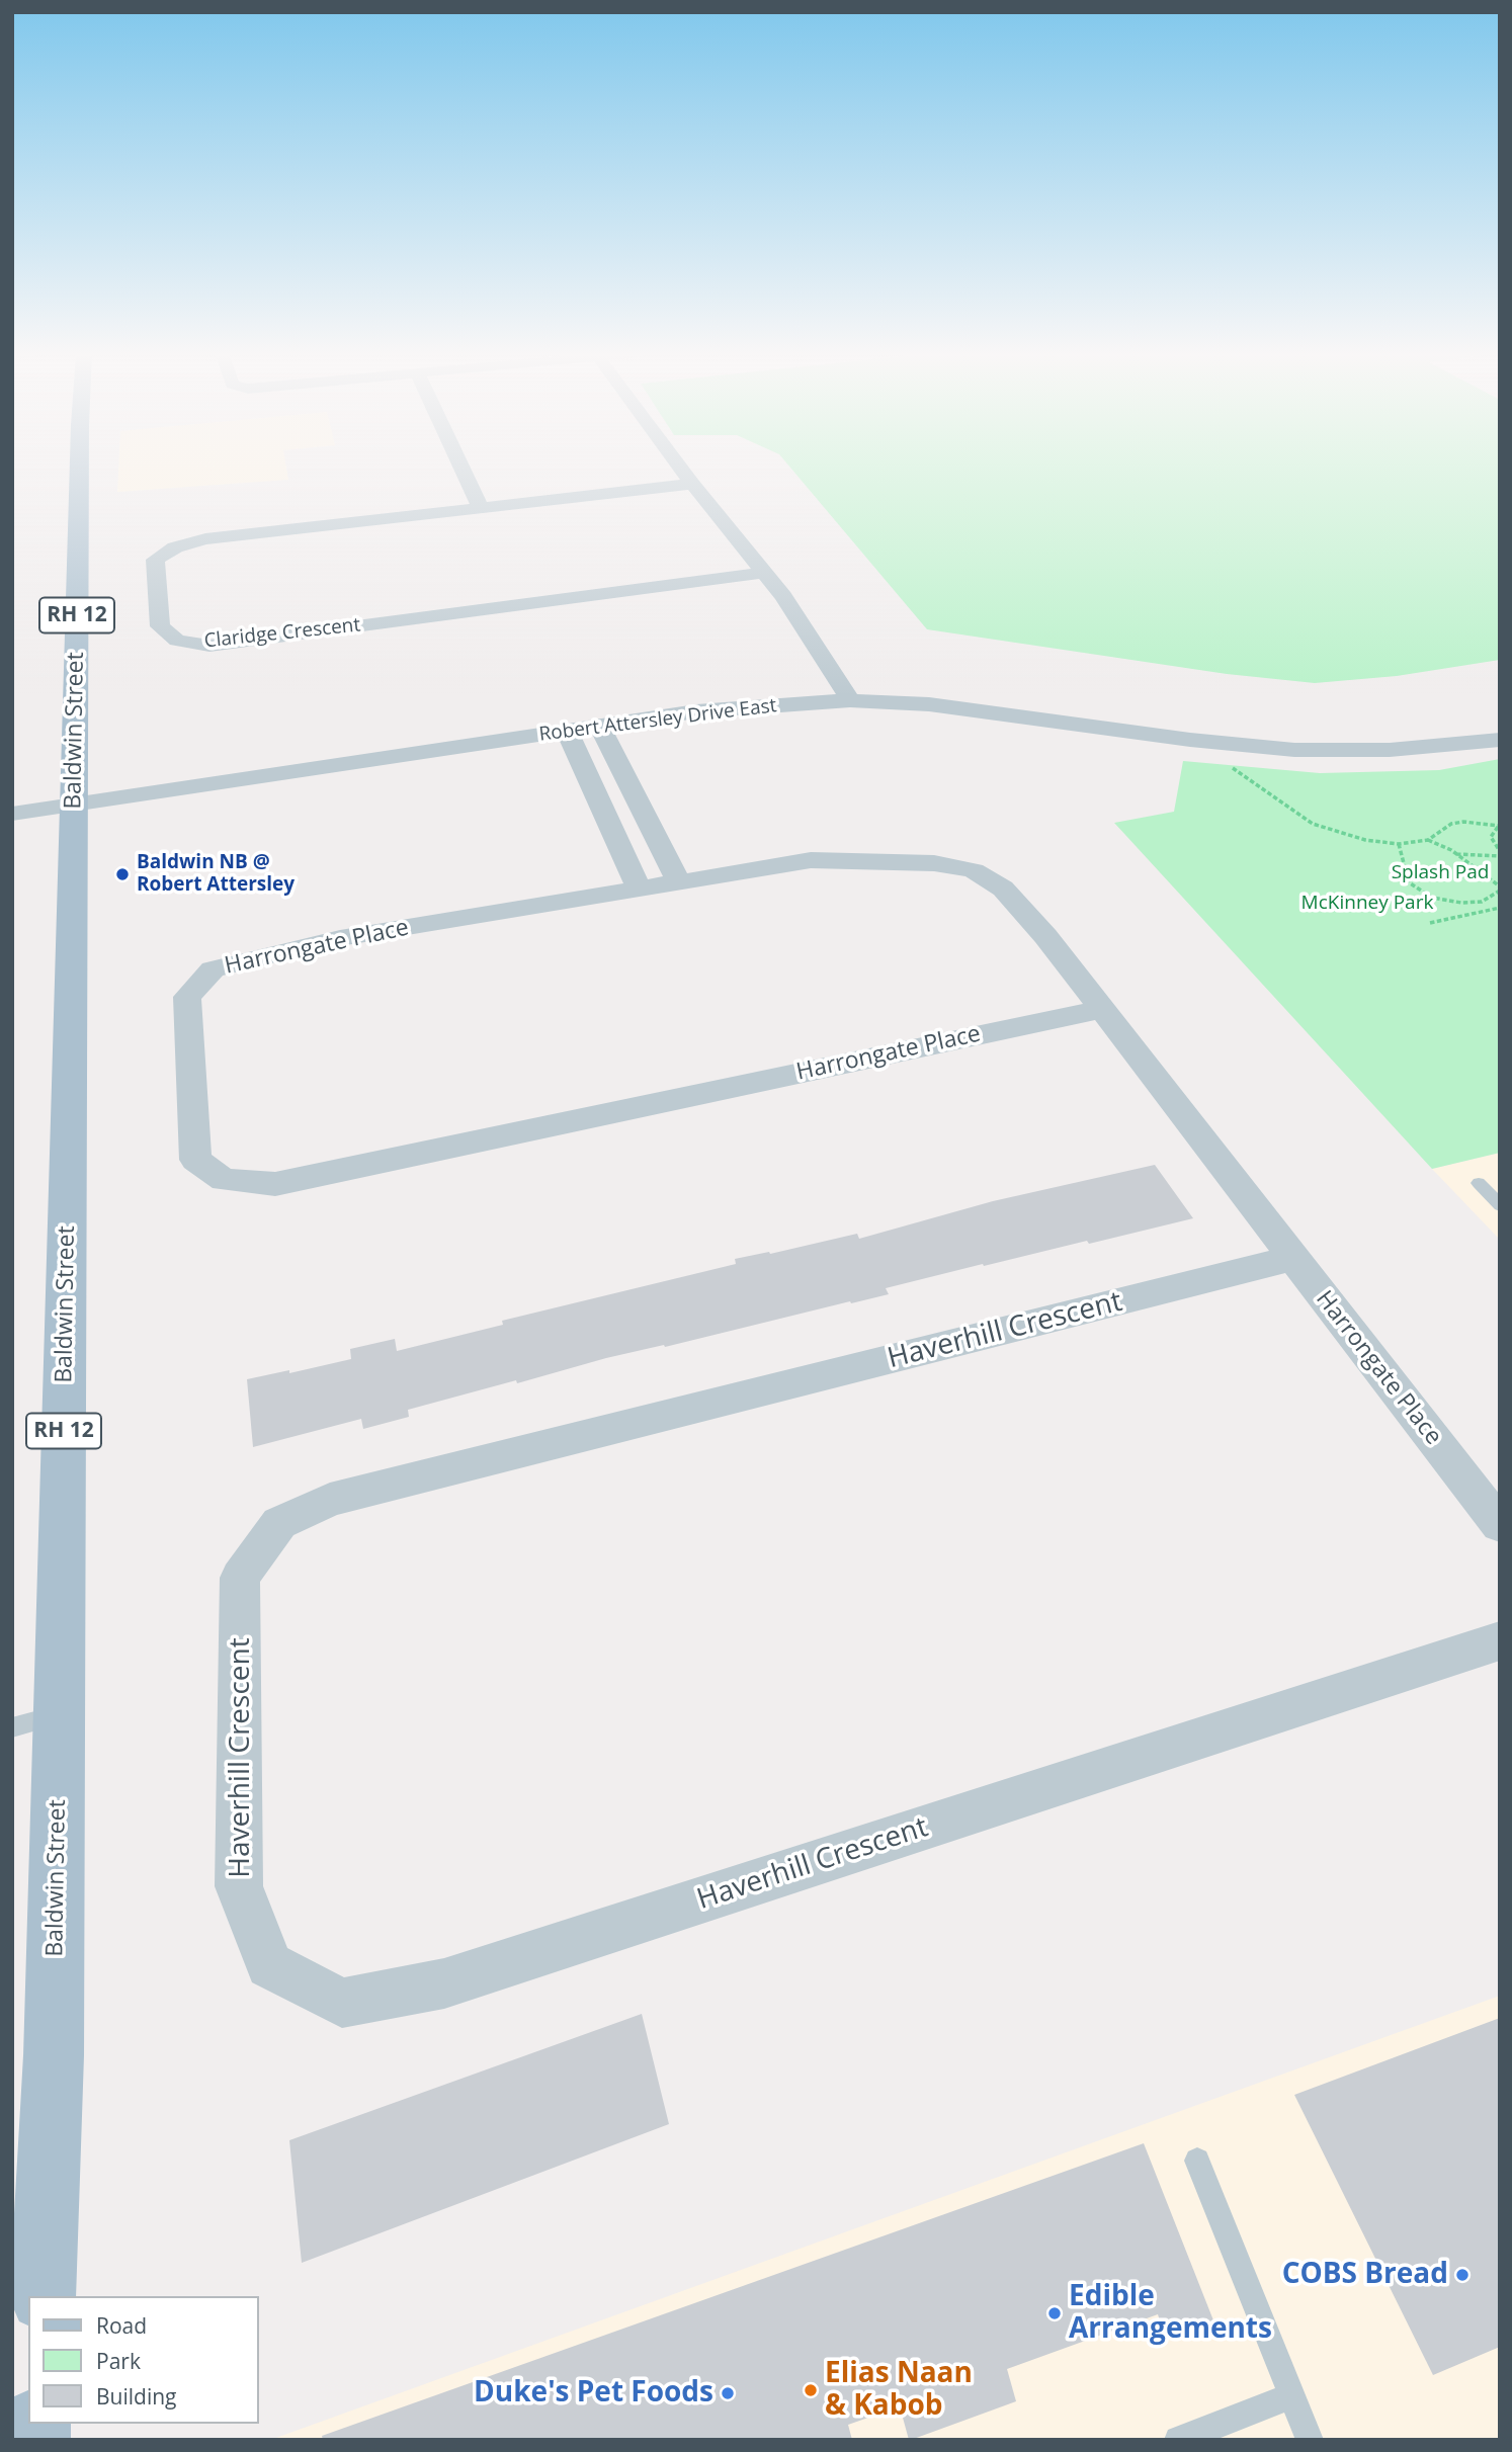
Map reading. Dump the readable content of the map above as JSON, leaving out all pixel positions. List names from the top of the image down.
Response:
{
  "streets": {
    "main road": ["RH 12", "Baldwin Street"],
    "street": [
      "Claridge Crescent",
      "Robert Attersley Drive East",
      "Harrongate Place",
      "Haverhill Crescent"
    ]
  },
  "crossings": [
    ["Robert Attersley Drive East", "Baldwin Street"],
    ["Harrongate Place", "Haverhill Crescent"]
  ],
  "parks": ["Splash Pad", "McKinney Park"],
  "places": [
    "Baldwin NB @ Robert Attersley",
    "COBS Bread",
    "Edible Arrangements",
    "Elias Naan & Kabob",
    "Duke's Pet Foods"
  ],
  "legend": ["Road", "Park", "Building"]
}
